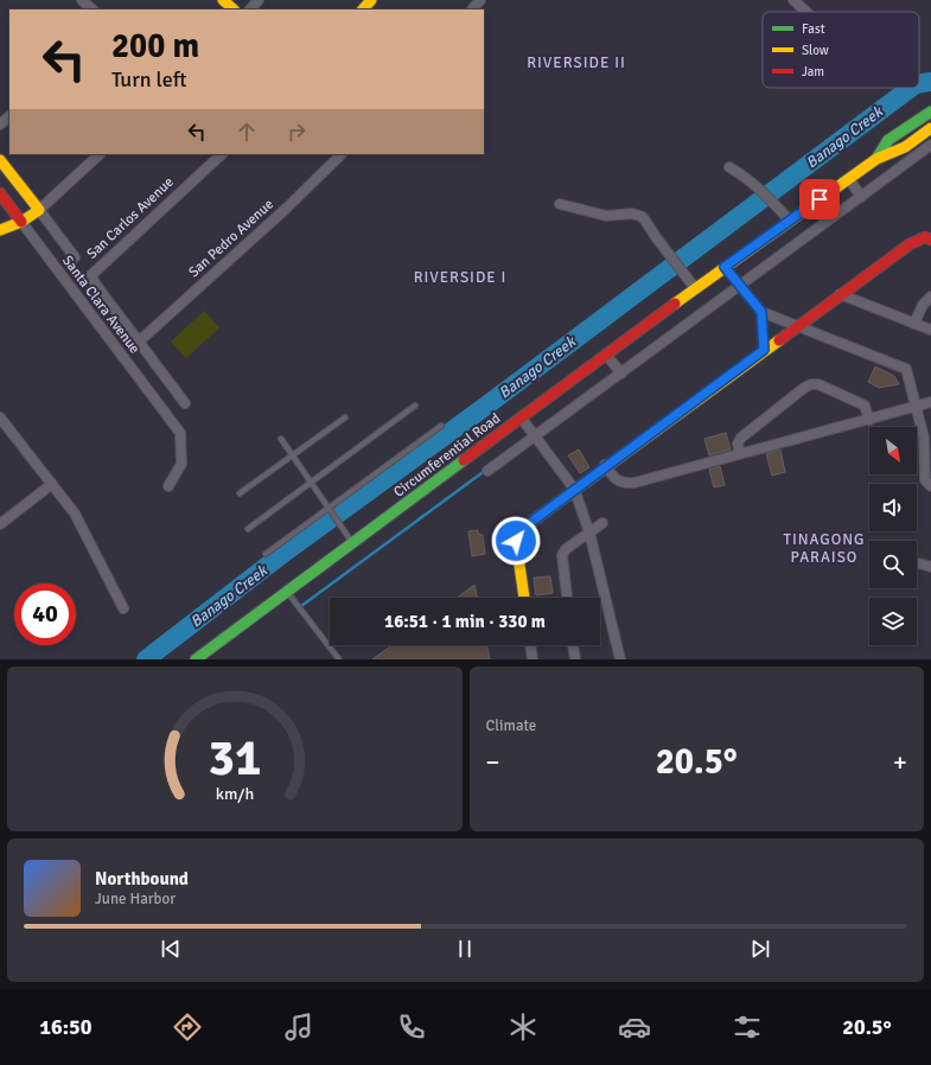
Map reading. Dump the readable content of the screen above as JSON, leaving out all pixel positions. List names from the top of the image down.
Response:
{
  "streets": {
    "main road": ["Santa Clara Avenue", "Circumferential Road"],
    "street": ["San Carlos Avenue", "San Pedro Avenue"]
  },
  "crossings": [
    ["San Carlos Avenue", "San Pedro Avenue"]
  ],
  "districts": ["RIVERSIDE II", "RIVERSIDE I", "TINAGONG PARAISO"],
  "water": ["Banago Creek"],
  "legend": ["Fast", "Slow", "Jam"],
  "north": "bottom right",
  "page": {
    "turn": ["200 m", "Turn left"],
    "limit": "40",
    "trip": "16:51 · 1 min · 330 m",
    "tile": "Climate",
    "heat": ["−", "20.5°", "+"],
    "song": ["Northbound", "June Harbor"],
    "tabs": ["16:50", "20.5°"],
    "gauge": ["31", "km/h"]
  }
}
